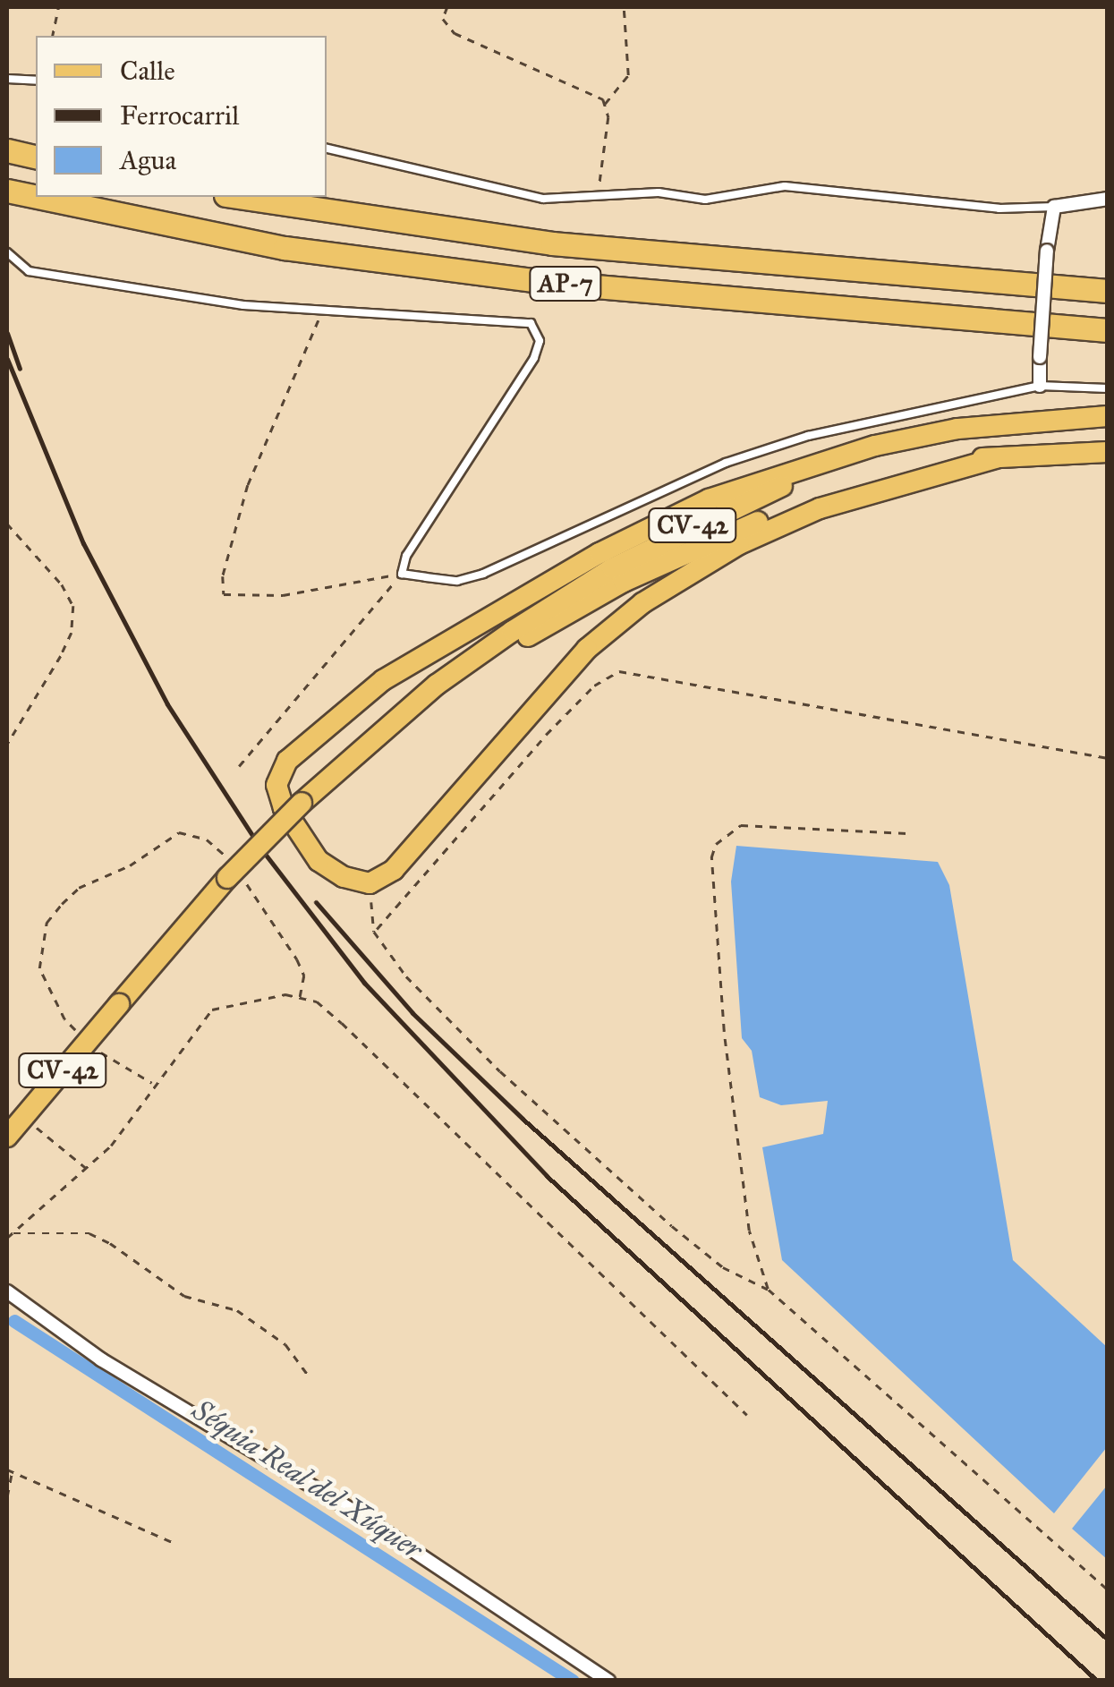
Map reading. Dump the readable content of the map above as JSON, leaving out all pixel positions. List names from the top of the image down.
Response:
{
  "streets": {
    "highway": ["AP-7"],
    "main road": ["CV-42"]
  },
  "water": ["Séquia Real del Xúquer"],
  "legend": ["Calle", "Ferrocarril", "Agua"]
}
